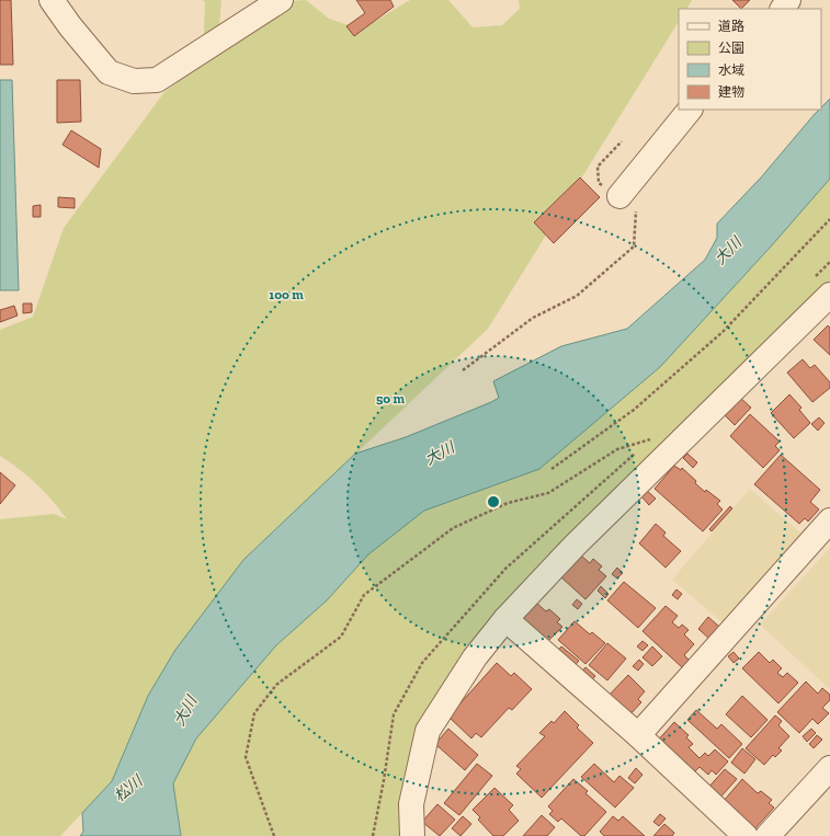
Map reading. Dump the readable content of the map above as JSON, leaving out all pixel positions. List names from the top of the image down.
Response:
{
  "water": ["大川", "松川"],
  "legend": [
    "道路",
    "公園",
    "水域",
    "建物"
  ],
  "rings": ["100 m", "50 m"]
}
